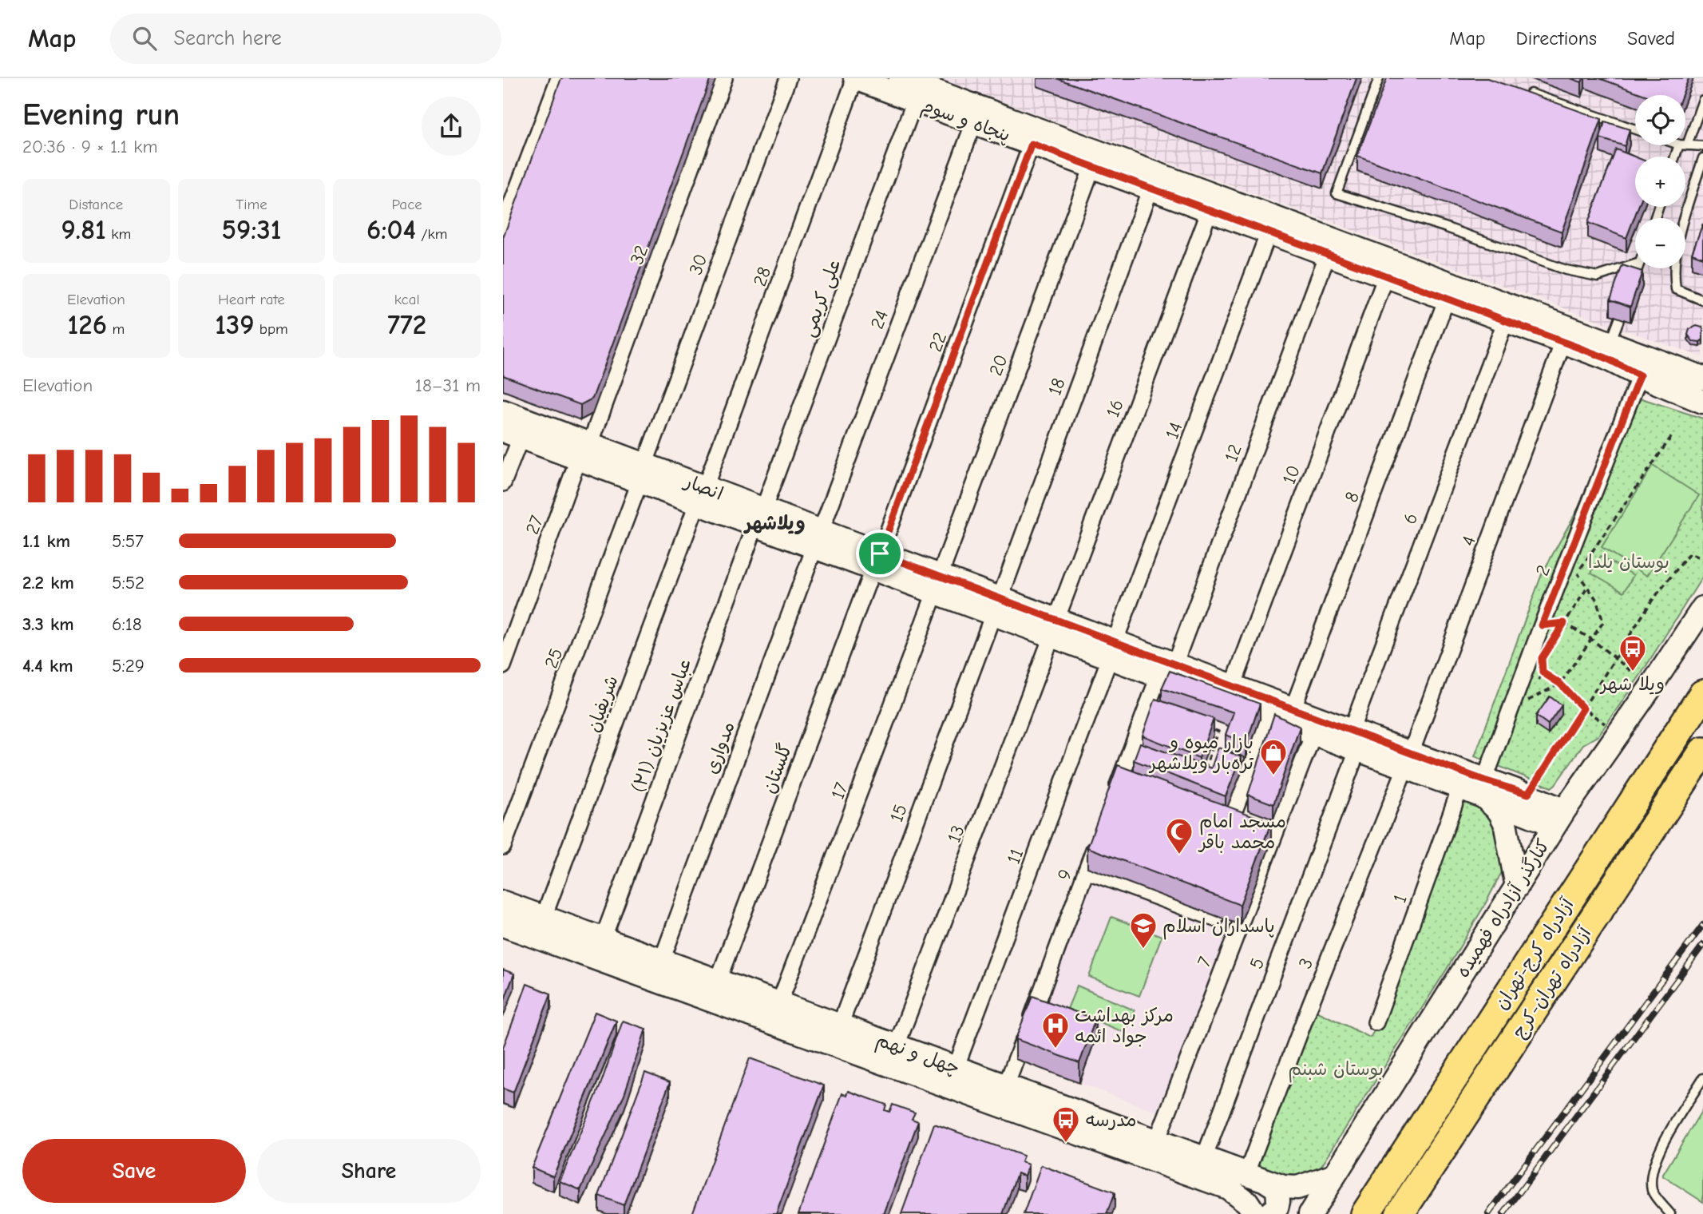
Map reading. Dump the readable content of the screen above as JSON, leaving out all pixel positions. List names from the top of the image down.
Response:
{
  "streets": {
    "highway": ["آزادراه کرج-تهران", "آزادراه تهران-کرج"],
    "street": [
      "پنجاه و سوم",
      "32",
      "30",
      "28",
      "علی کریمی",
      "24",
      "22",
      "20",
      "18",
      "16",
      "14",
      "12",
      "10",
      "انصار",
      "8",
      "6",
      "27",
      "4",
      "2",
      "25",
      "شریفیان",
      "عباس عزیزیان (۲۱)",
      "مدواری",
      "گلستان",
      "17",
      "15",
      "13",
      "11",
      "9",
      "1",
      "کنارگذر آزادراه فهمیده",
      "7",
      "5",
      "3",
      "چهل و نهم"
    ]
  },
  "crossings": [
    ["پنجاه و سوم", "28"],
    ["پنجاه و سوم", "علی کریمی"],
    ["پنجاه و سوم", "24"],
    ["پنجاه و سوم", "22"],
    ["پنجاه و سوم", "20"],
    ["پنجاه و سوم", "18"],
    ["پنجاه و سوم", "16"],
    ["پنجاه و سوم", "14"],
    ["پنجاه و سوم", "12"],
    ["پنجاه و سوم", "10"],
    ["پنجاه و سوم", "8"],
    ["پنجاه و سوم", "6"],
    ["پنجاه و سوم", "4"],
    ["پنجاه و سوم", "2"],
    ["32", "انصار"],
    ["32", "27"],
    ["30", "انصار"],
    ["30", "25"],
    ["28", "انصار"],
    ["28", "شریفیان"],
    ["علی کریمی", "انصار"],
    ["علی کریمی", "عباس عزیزیان (۲۱)"],
    ["24", "انصار"],
    ["24", "مدواری"],
    ["22", "انصار"],
    ["22", "گلستان"],
    ["20", "انصار"],
    ["20", "17"],
    ["18", "انصار"],
    ["18", "15"],
    ["16", "انصار"],
    ["16", "13"],
    ["14", "انصار"],
    ["14", "11"],
    ["12", "انصار"],
    ["10", "انصار"],
    ["انصار", "8"],
    ["انصار", "6"],
    ["انصار", "27"],
    ["انصار", "4"],
    ["انصار", "2"],
    ["انصار", "25"],
    ["انصار", "شریفیان"],
    ["انصار", "عباس عزیزیان (۲۱)"],
    ["انصار", "مدواری"],
    ["انصار", "گلستان"],
    ["انصار", "17"],
    ["انصار", "15"],
    ["انصار", "13"],
    ["انصار", "11"],
    ["انصار", "1"],
    ["انصار", "کنارگذر آزادراه فهمیده"],
    ["انصار", "7"],
    ["انصار", "5"],
    ["انصار", "3"],
    ["6", "5"],
    ["4", "3"],
    ["شریفیان", "چهل و نهم"],
    ["عباس عزیزیان (۲۱)", "چهل و نهم"],
    ["مدواری", "چهل و نهم"],
    ["گلستان", "چهل و نهم"],
    ["17", "چهل و نهم"],
    ["15", "چهل و نهم"],
    ["13", "چهل و نهم"],
    ["11", "چهل و نهم"],
    ["9", "چهل و نهم"],
    ["کنارگذر آزادراه فهمیده", "چهل و نهم"],
    ["7", "چهل و نهم"],
    ["5", "چهل و نهم"],
    ["3", "چهل و نهم"]
  ],
  "districts": ["ویلاشهر"],
  "parks": ["بوستان یلدا", "بوستان شبنم"],
  "places": {
    "bus stop": ["ویلا شهر", "مدرسه"],
    "shop": ["بازار میوه و تره‌بار ویلاشهر"],
    "mosque": ["مسجد امام محمد باقر"],
    "school or university": ["پاسداران اسلام"],
    "hospital": ["مرکز بهداشت جواد ائمه"]
  },
  "page": {
    "header": "Map",
    "search": "Search here",
    "nav": ["Map", "Directions", "Saved"],
    "heading": ["Evening run", "20:36 · 9 × 1.1 km"],
    "map_buttons": ["+", "−"],
    "stats": [
      ["Distance", "9.81 km"],
      ["Time", "59:31"],
      ["Pace", "6:04 /km"],
      ["Elevation", "126 m"],
      ["Heart rate", "139 bpm"],
      ["kcal", "772"]
    ],
    "chart": ["Elevation", "18–31 m"],
    "list": [
      {
        "name": "1.1 km",
        "note": "5:57"
      },
      {
        "name": "2.2 km",
        "note": "5:52"
      },
      {
        "name": "3.3 km",
        "note": "6:18"
      },
      {
        "name": "4.4 km",
        "note": "5:29"
      }
    ],
    "buttons": ["Save", "Share"]
  }
}
